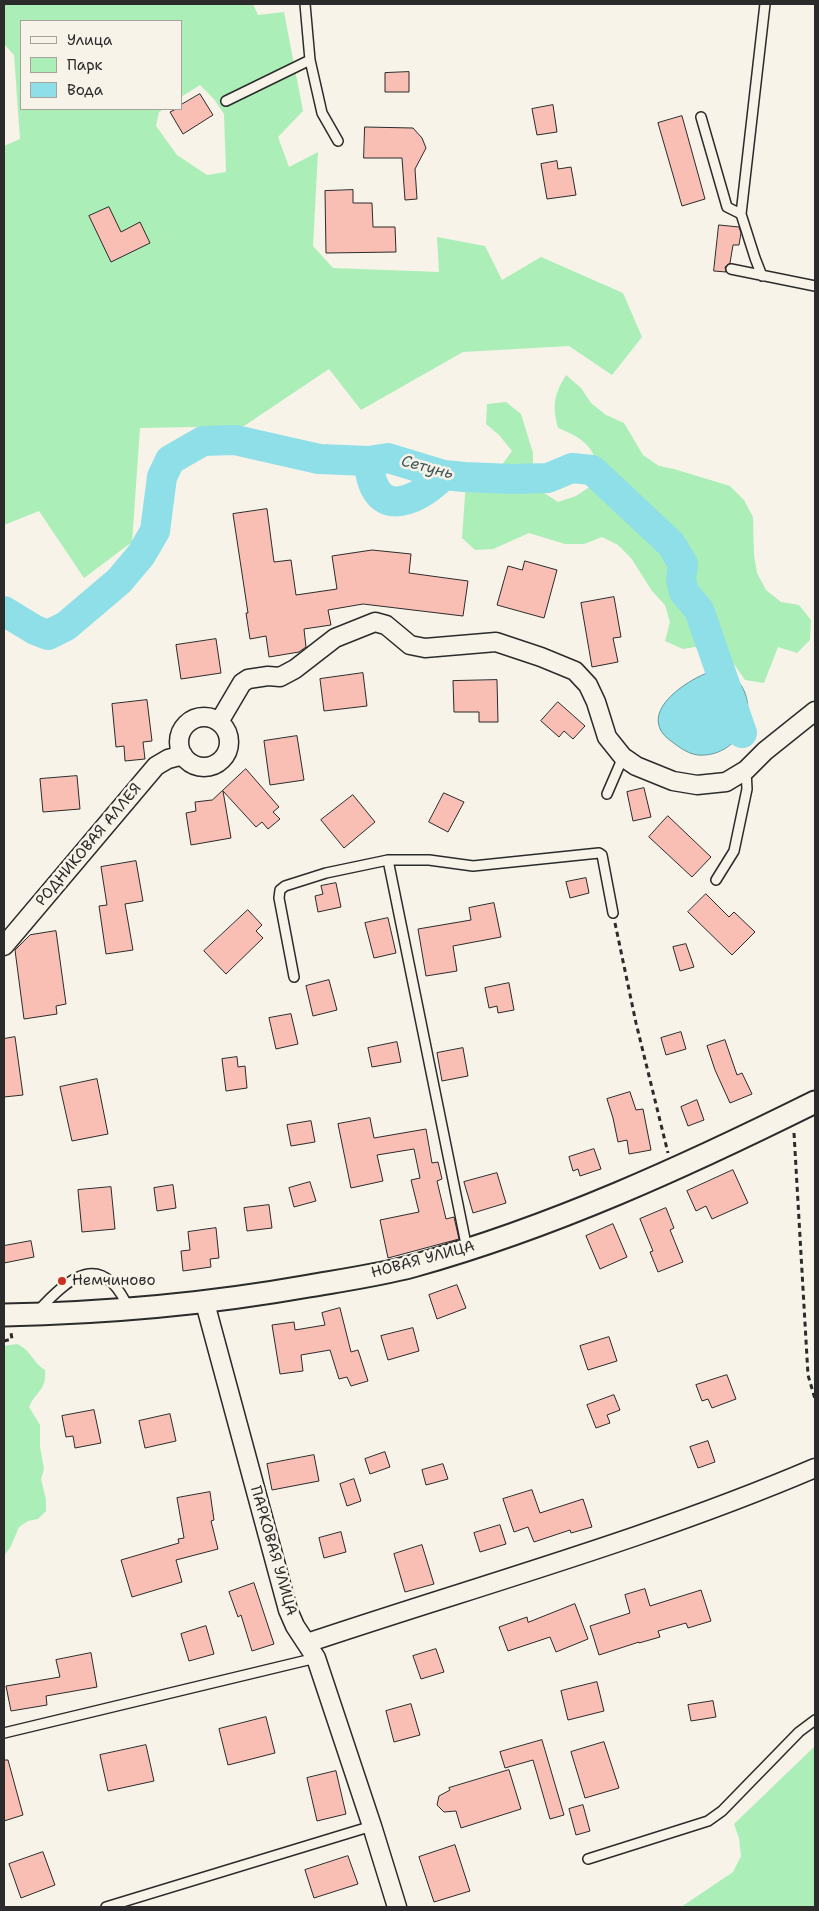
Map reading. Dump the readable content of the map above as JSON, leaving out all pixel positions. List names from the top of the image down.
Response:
{
  "streets": {
    "street": ["РОДНИКОВАЯ АЛЛЕЯ", "НОВАЯ УЛИЦА", "ПАРКОВАЯ УЛИЦА"]
  },
  "crossings": [
    ["НОВАЯ УЛИЦА", "ПАРКОВАЯ УЛИЦА"]
  ],
  "water": ["Сетунь"],
  "places": ["Немчиново"],
  "legend": ["Улица", "Парк", "Вода"]
}
